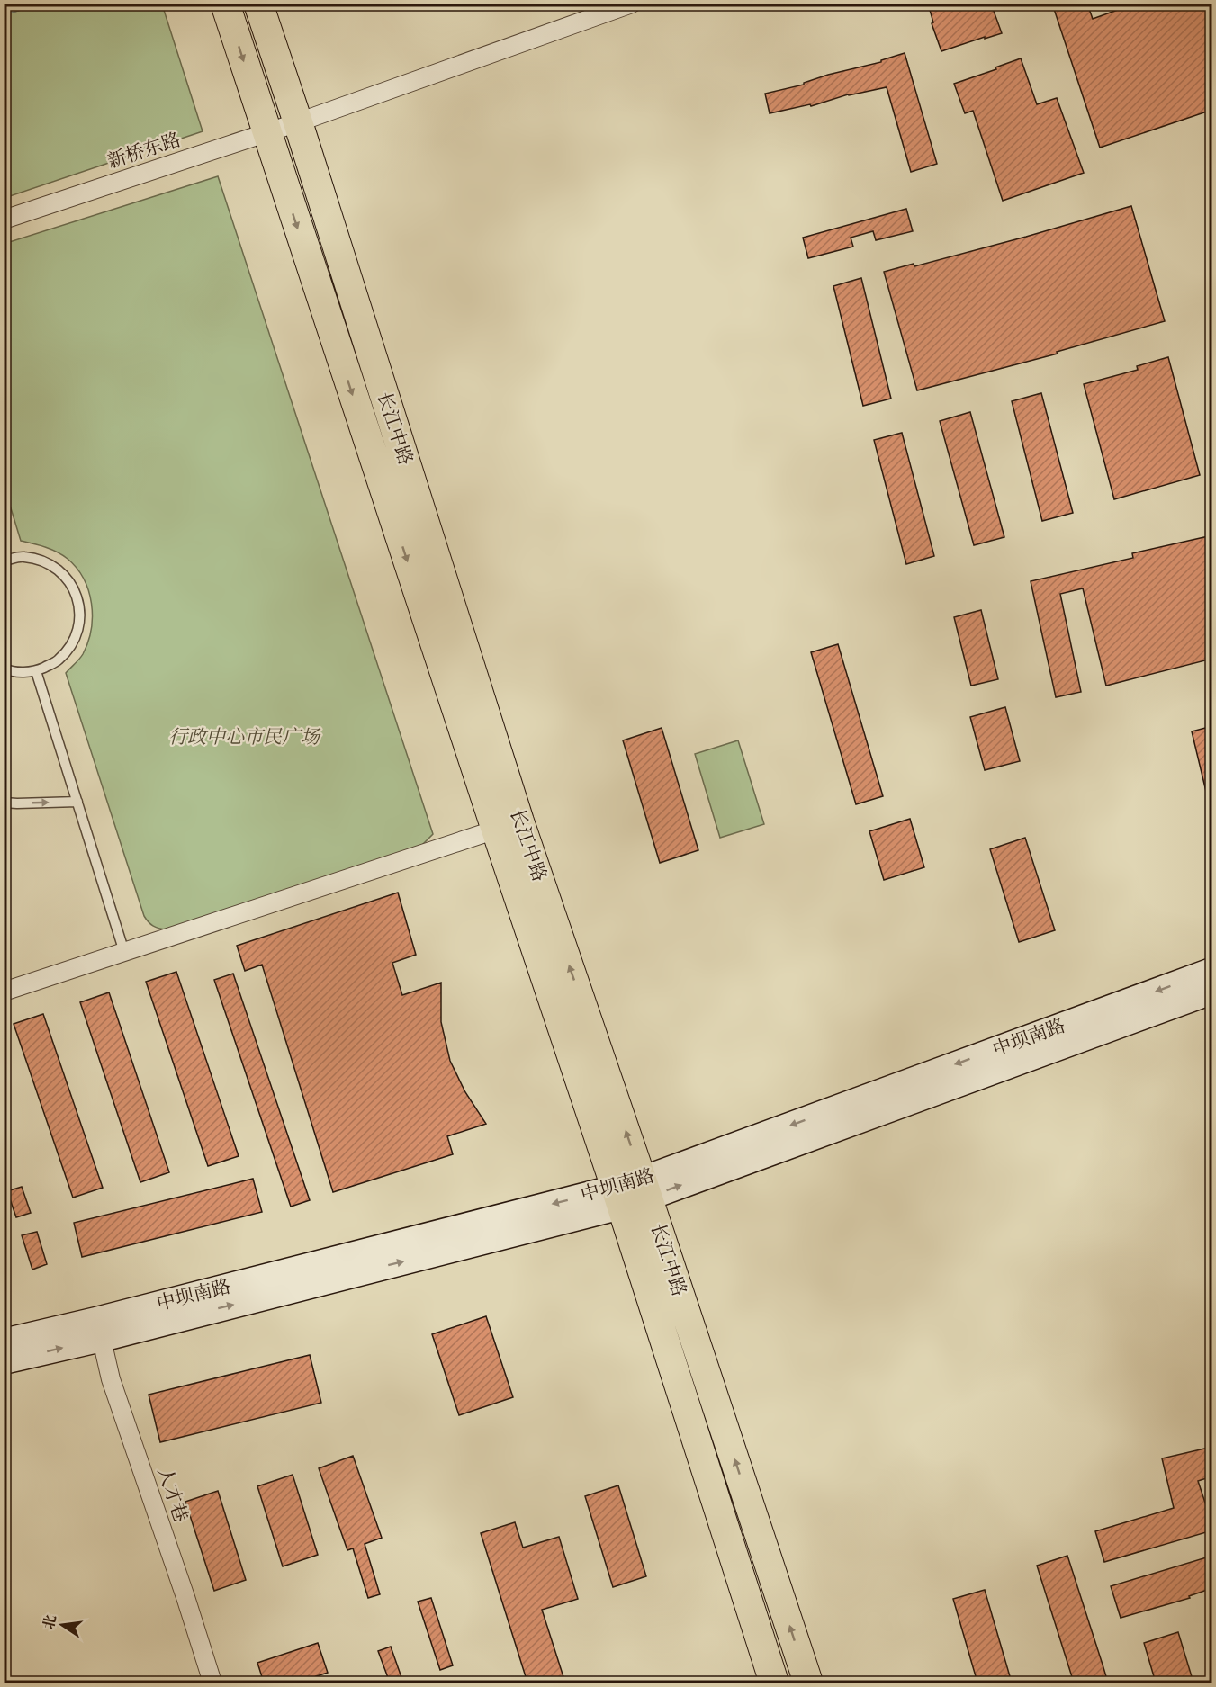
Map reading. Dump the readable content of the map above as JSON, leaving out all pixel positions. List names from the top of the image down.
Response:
{
  "streets": {
    "main road": ["长江中路", "中坝南路"],
    "street": ["新桥东路", "人才巷"]
  },
  "crossings": [
    ["新桥东路", "长江中路"],
    ["长江中路", "中坝南路"],
    ["中坝南路", "人才巷"]
  ],
  "parks": ["行政中心市民广场"],
  "north": "left"
}
